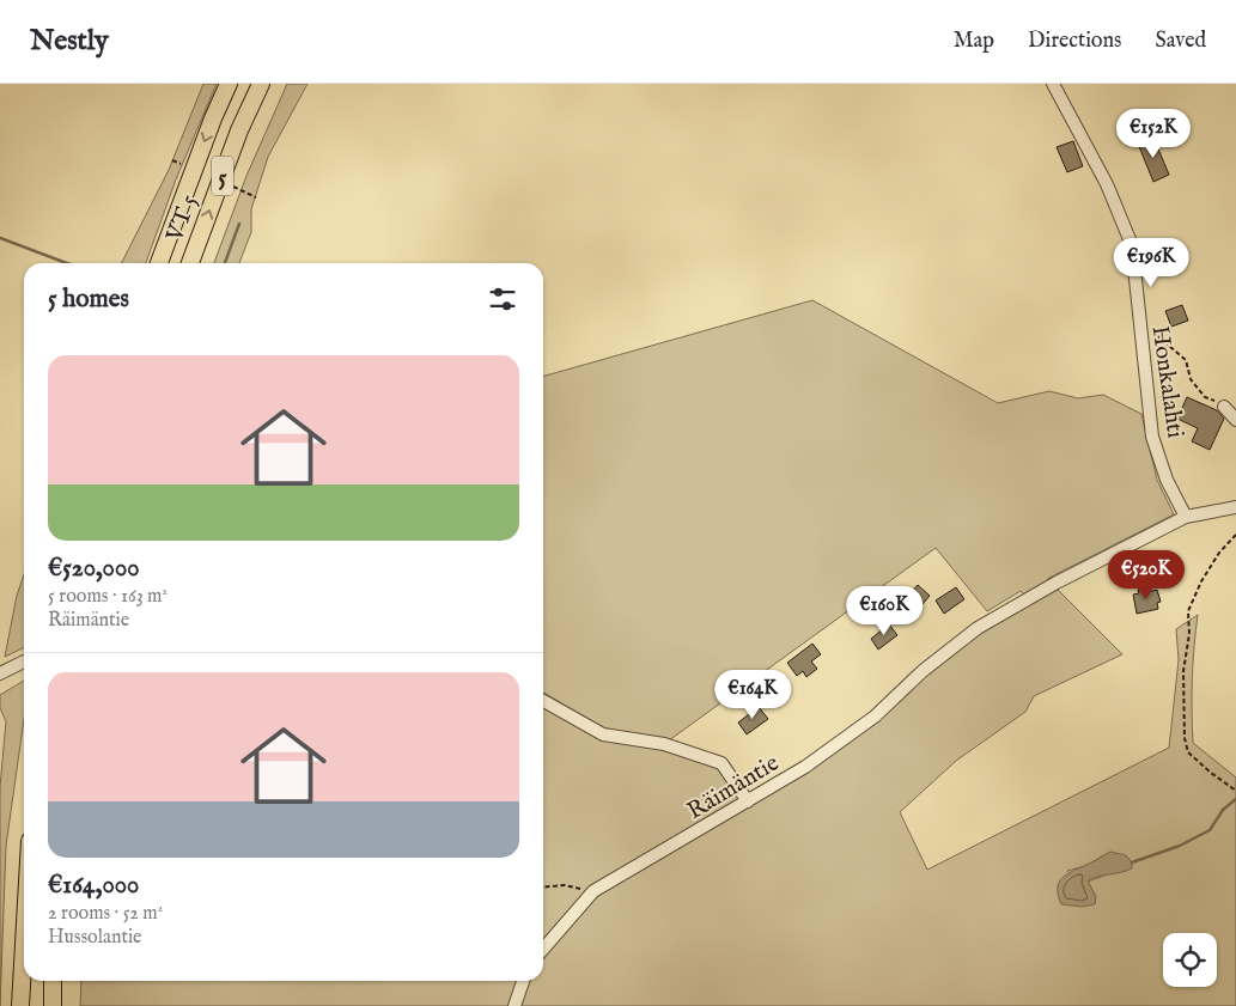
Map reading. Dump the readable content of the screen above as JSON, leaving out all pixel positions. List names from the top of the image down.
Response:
{
  "streets": {
    "highway": ["5", "VT 5"],
    "street": ["Honkalahti", "Räimäntie"]
  },
  "crossings": [
    ["Honkalahti", "Räimäntie"]
  ],
  "page": {
    "header": "Nestly",
    "nav": ["Map", "Directions", "Saved"],
    "price": [
      "€152K",
      "€196K",
      "€520K",
      "€160K",
      "€164K"
    ],
    "heading": "5 homes",
    "list": [
      {
        "name": "€520,000",
        "note": "5 rooms · 163 m² · Räimäntie"
      },
      {
        "name": "€164,000",
        "note": "2 rooms · 52 m² · Hussolantie"
      }
    ]
  }
}
